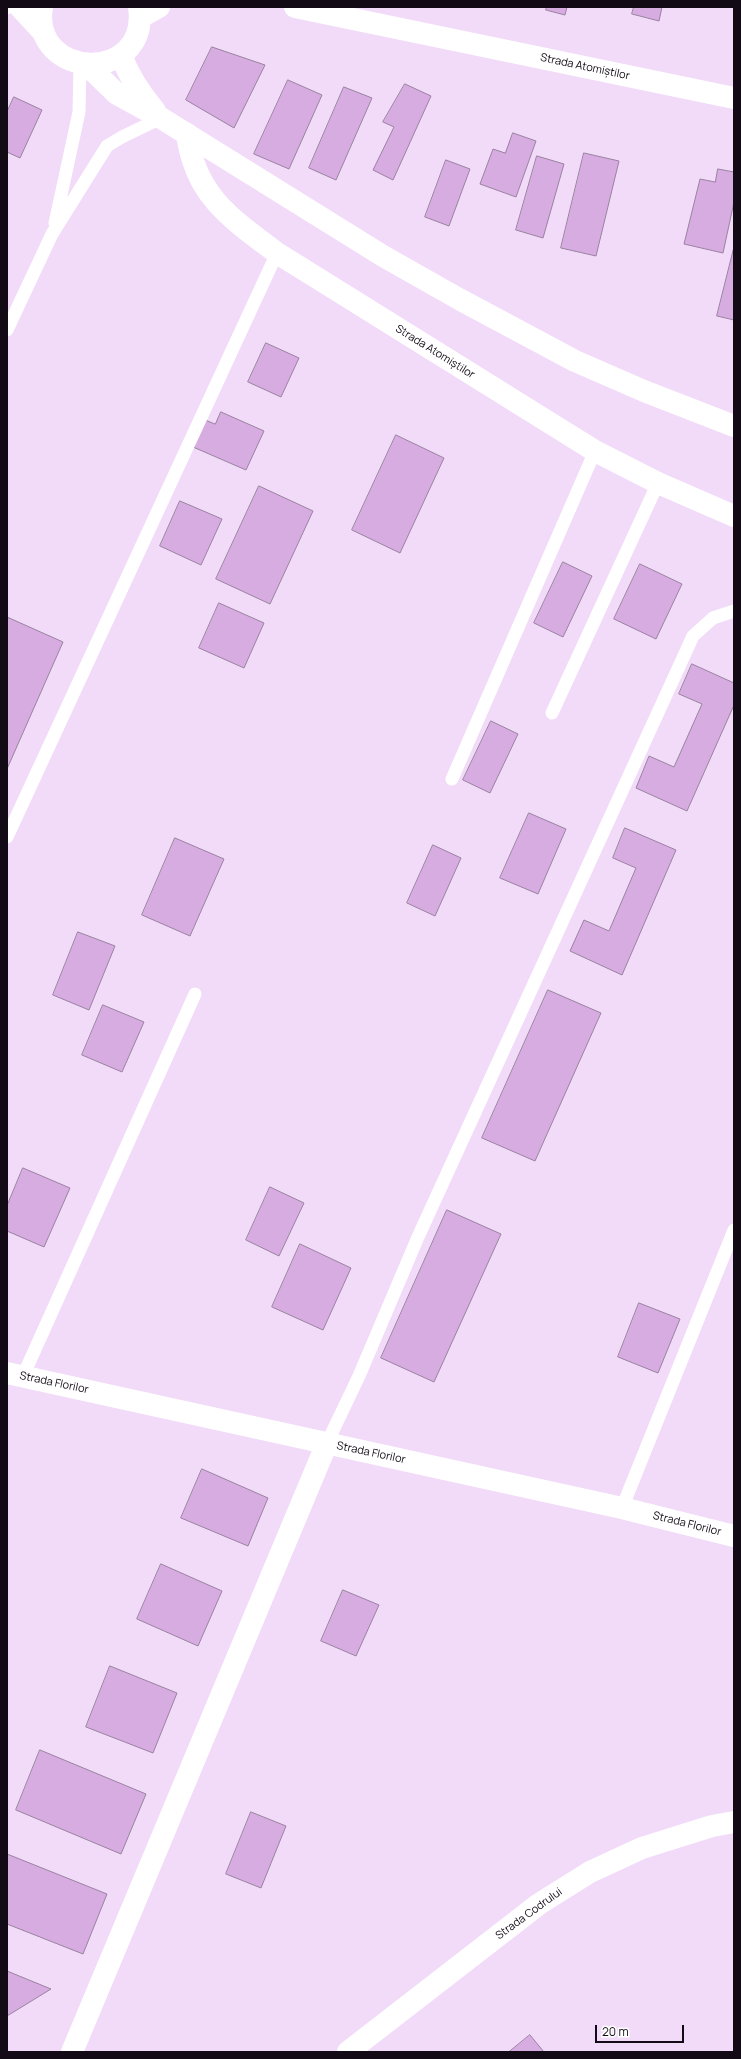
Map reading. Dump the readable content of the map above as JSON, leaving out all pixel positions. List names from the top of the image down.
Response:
{
  "streets": {
    "street": ["Strada Atomiștilor", "Strada Florilor", "Strada Codrului"]
  },
  "scale_bar": "20 m"
}
